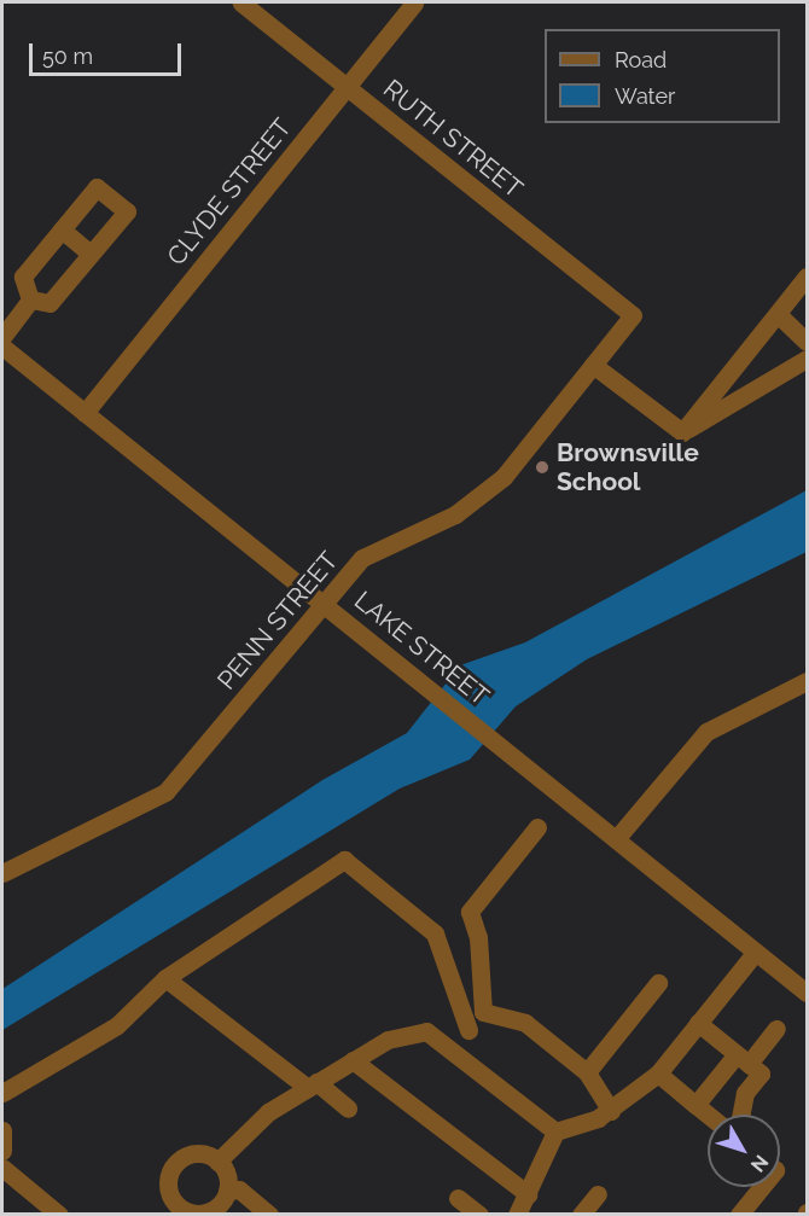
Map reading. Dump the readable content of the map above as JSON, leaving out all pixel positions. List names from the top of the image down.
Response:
{
  "streets": {
    "street": [
      "RUTH STREET",
      "CLYDE STREET",
      "PENN STREET",
      "LAKE STREET"
    ]
  },
  "crossings": [
    ["RUTH STREET", "CLYDE STREET"],
    ["RUTH STREET", "PENN STREET"],
    ["CLYDE STREET", "LAKE STREET"],
    ["PENN STREET", "LAKE STREET"]
  ],
  "places": ["Brownsville School"],
  "legend": ["Road", "Water"],
  "scale_bar": "50 m",
  "north": "bottom right"
}
